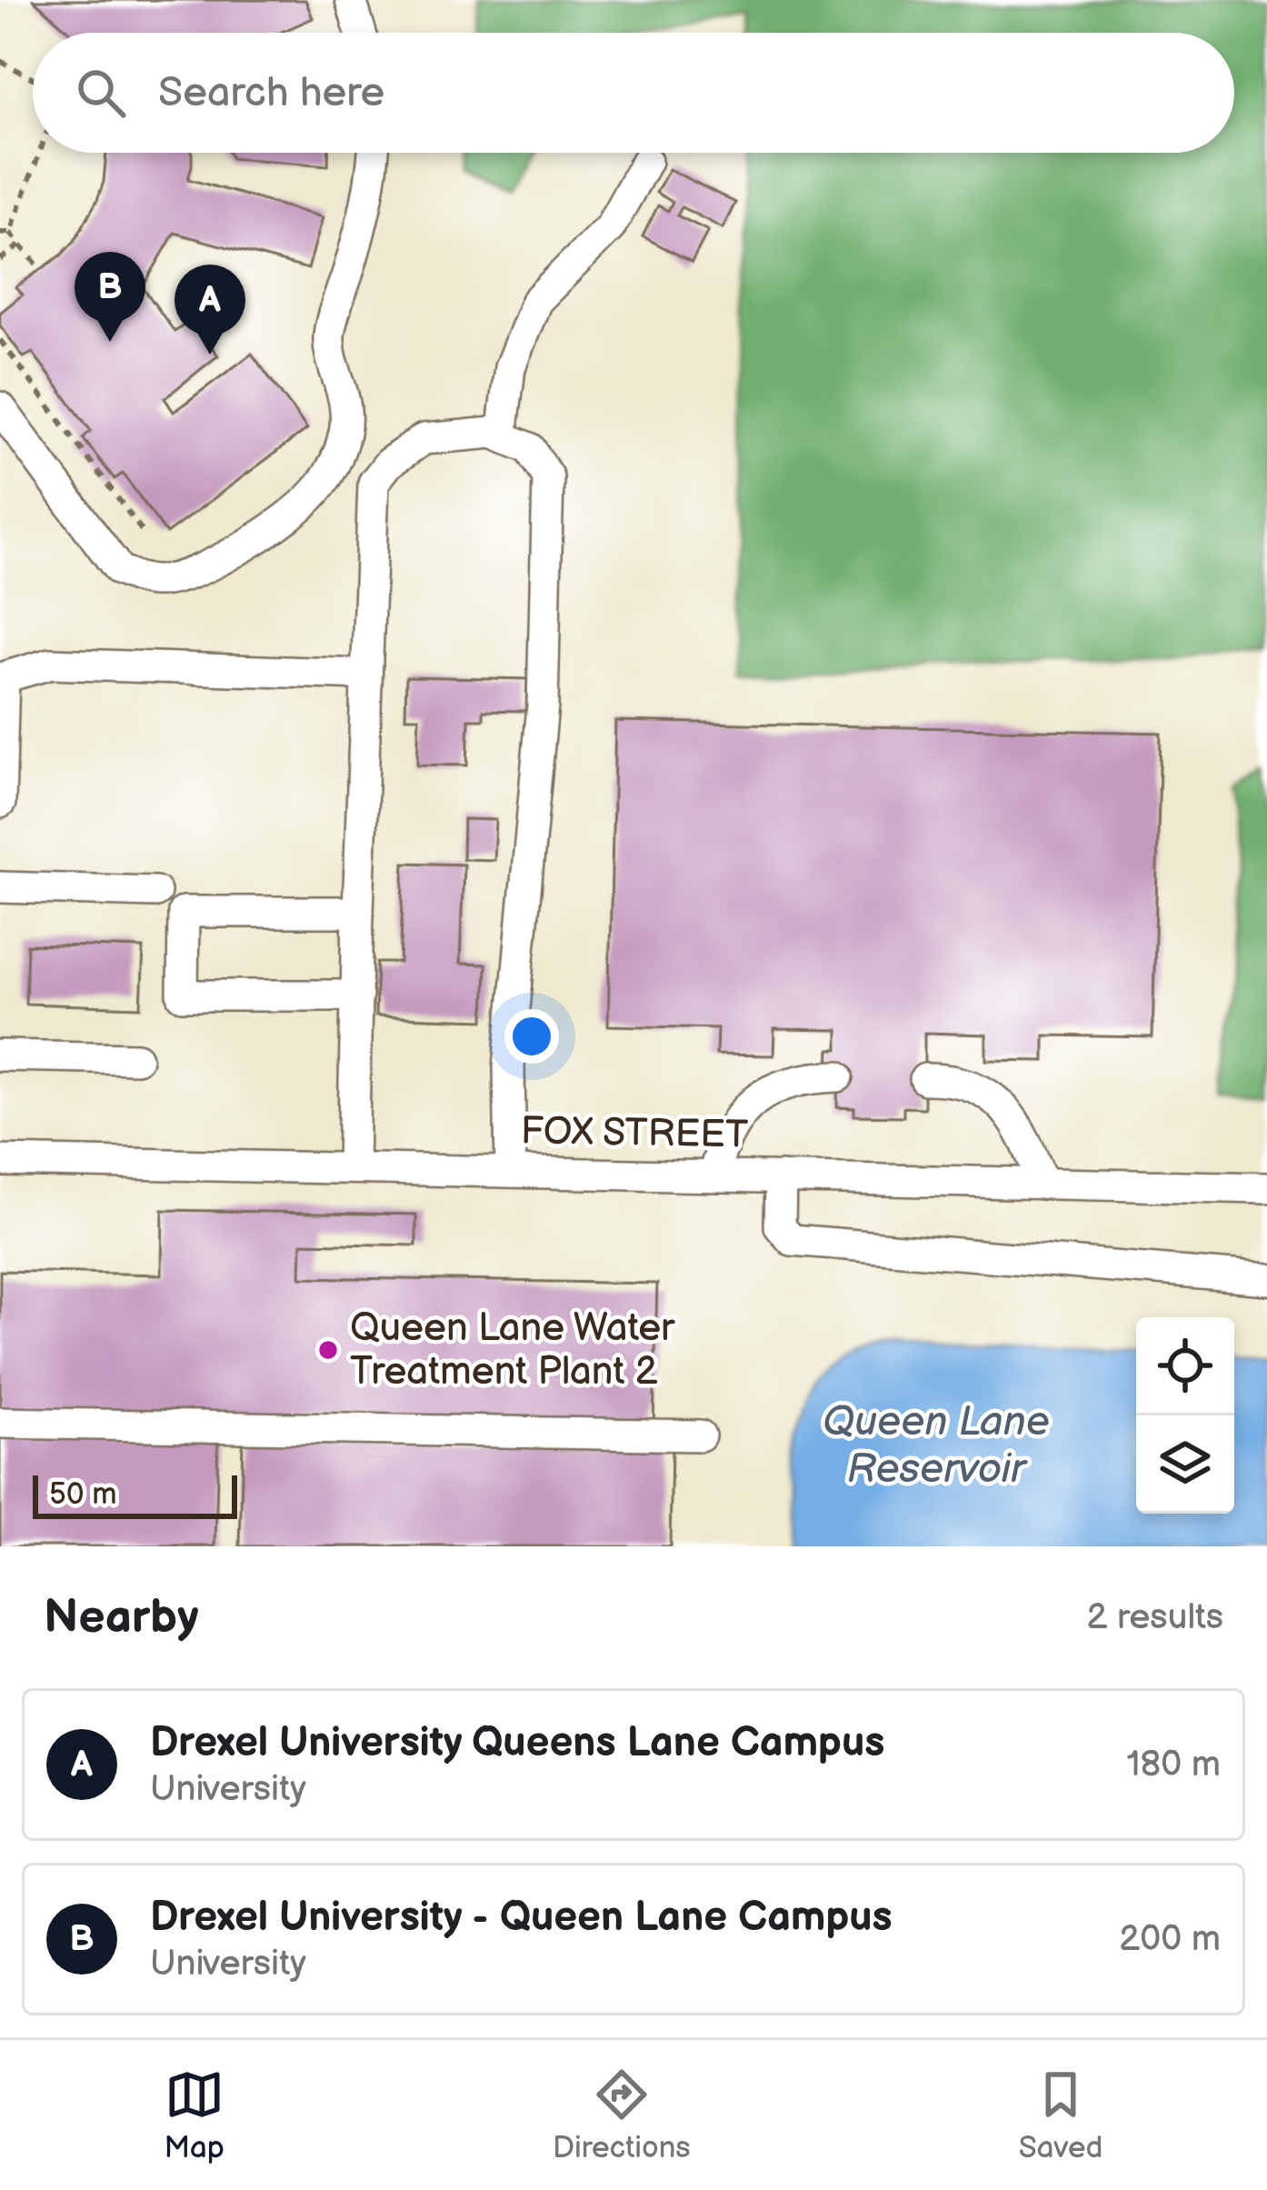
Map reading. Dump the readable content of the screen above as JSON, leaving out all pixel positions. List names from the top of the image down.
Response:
{
  "streets": {
    "street": ["FOX STREET"]
  },
  "water": ["Queen Lane Reservoir"],
  "places": ["Queen Lane Water Treatment Plant 2"],
  "scale_bar": "50 m",
  "page": {
    "search": "Search here",
    "pins": ["B", "A"],
    "scale": "50 m",
    "heading": ["Nearby", "2 results"],
    "list": [
      {
        "mark": "A",
        "name": "Drexel University Queens Lane Campus",
        "note": "University",
        "value": "180 m"
      },
      {
        "mark": "B",
        "name": "Drexel University - Queen Lane Campus",
        "note": "University",
        "value": "200 m"
      }
    ],
    "nav": ["Map", "Directions", "Saved"]
  }
}
